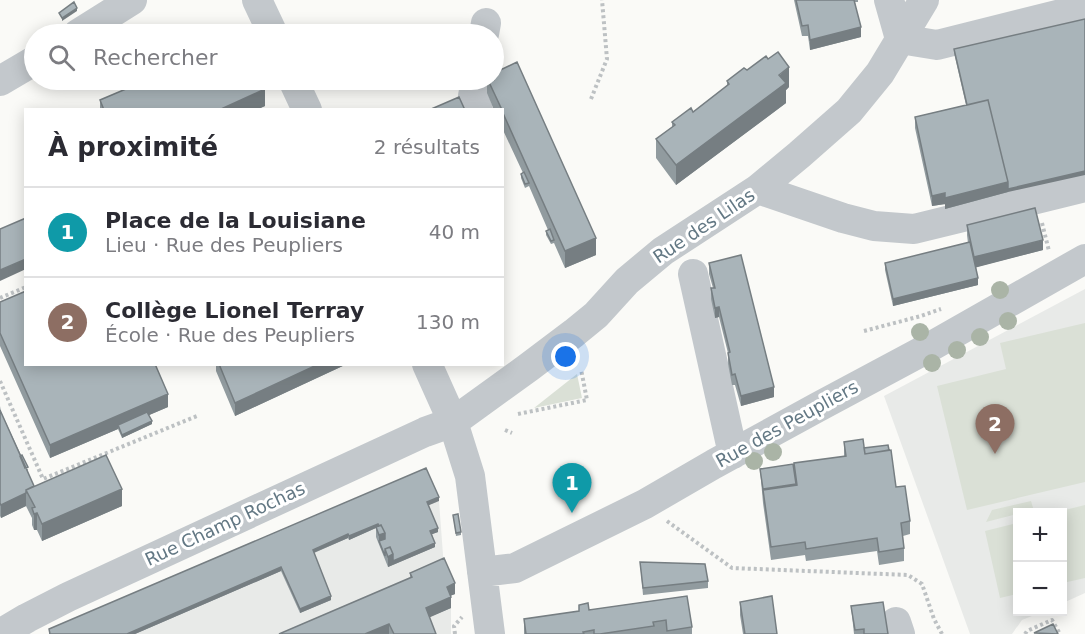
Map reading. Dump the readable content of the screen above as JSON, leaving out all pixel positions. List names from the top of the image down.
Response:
{
  "streets": {
    "street": ["Rue des Lilas", "Rue des Peupliers", "Rue Champ Rochas"]
  },
  "crossings": [
    ["Rue des Lilas", "Rue Champ Rochas"]
  ],
  "page": {
    "search": "Rechercher",
    "heading": ["À proximité", "2 résultats"],
    "list": [
      {
        "mark": "1",
        "name": "Place de la Louisiane",
        "note": "Lieu · Rue des Peupliers",
        "value": "40 m"
      },
      {
        "mark": "2",
        "name": "Collège Lionel Terray",
        "note": "École · Rue des Peupliers",
        "value": "130 m"
      }
    ],
    "pins": ["2", "1"],
    "map_buttons": ["+", "−"]
  }
}
